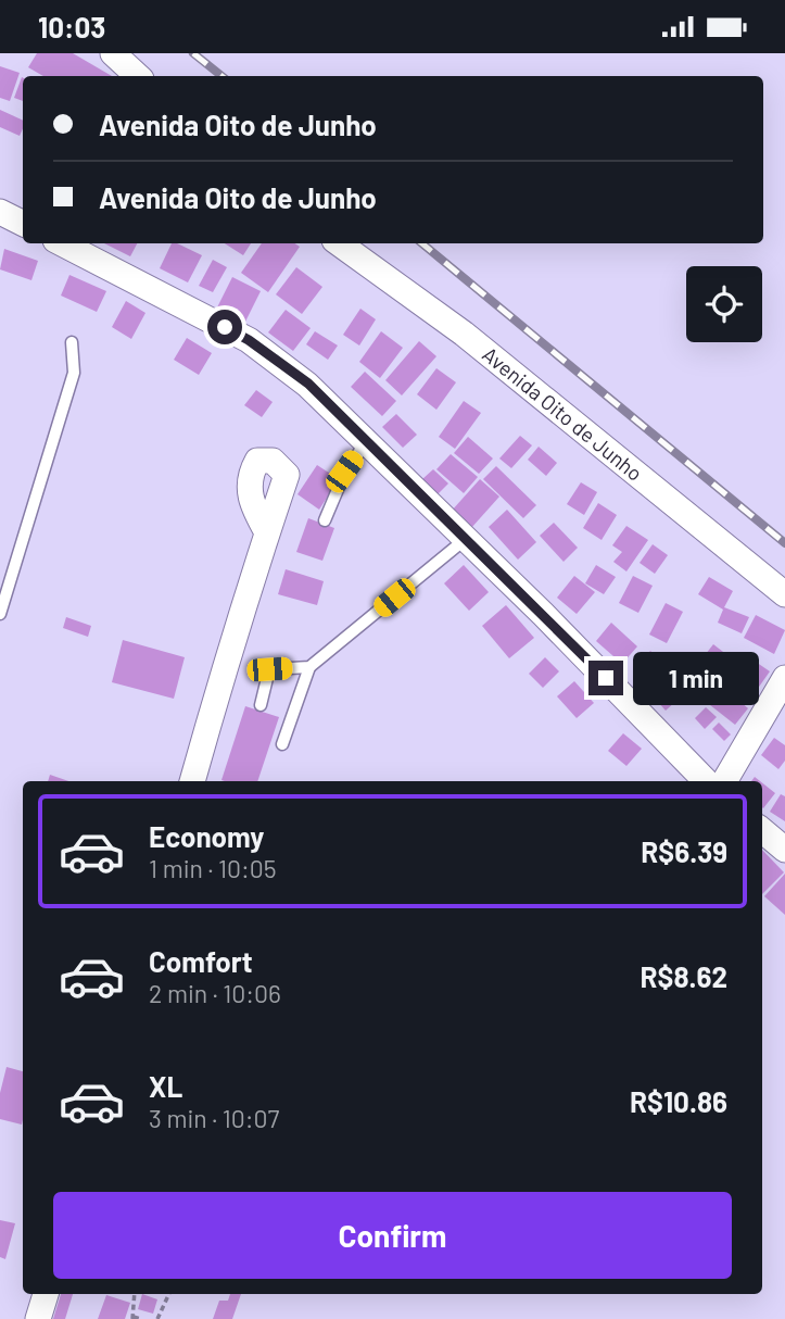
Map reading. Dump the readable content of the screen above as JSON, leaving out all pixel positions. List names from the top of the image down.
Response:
{
  "streets": {
    "street": ["Avenida Oito de Junho"]
  },
  "page": {
    "status": "10:03",
    "banner": ["Avenida Oito de Junho", "Avenida Oito de Junho"],
    "bubble": "1 min",
    "list": [
      {
        "name": "Economy",
        "note": "1 min · 10:05",
        "value": "R$6.39"
      },
      {
        "name": "Comfort",
        "note": "2 min · 10:06",
        "value": "R$8.62"
      },
      {
        "name": "XL",
        "note": "3 min · 10:07",
        "value": "R$10.86"
      }
    ],
    "buttons": "Confirm"
  }
}
